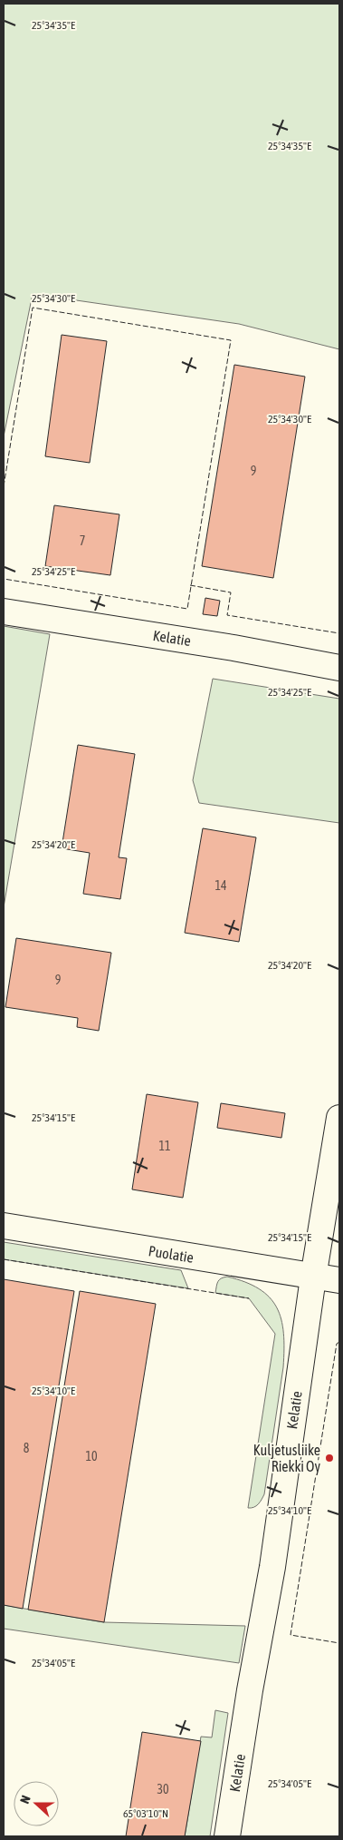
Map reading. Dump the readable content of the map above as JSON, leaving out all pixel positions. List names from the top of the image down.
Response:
{
  "streets": {
    "street": ["Kelatie", "Puolatie"]
  },
  "crossings": [
    ["Kelatie", "Puolatie"]
  ],
  "places": ["Kuljetusliike Riekki Oy"],
  "house_numbers": [
    "9",
    "7",
    "14",
    "9",
    "11",
    "8",
    "10",
    "30"
  ],
  "north": "left",
  "coordinates": [
    "25°34'35\"E",
    "25°34'30\"E",
    "25°34'25\"E",
    "25°34'20\"E",
    "25°34'15\"E",
    "25°34'10\"E",
    "25°34'05\"E",
    "65°03'10\"N"
  ]
}
